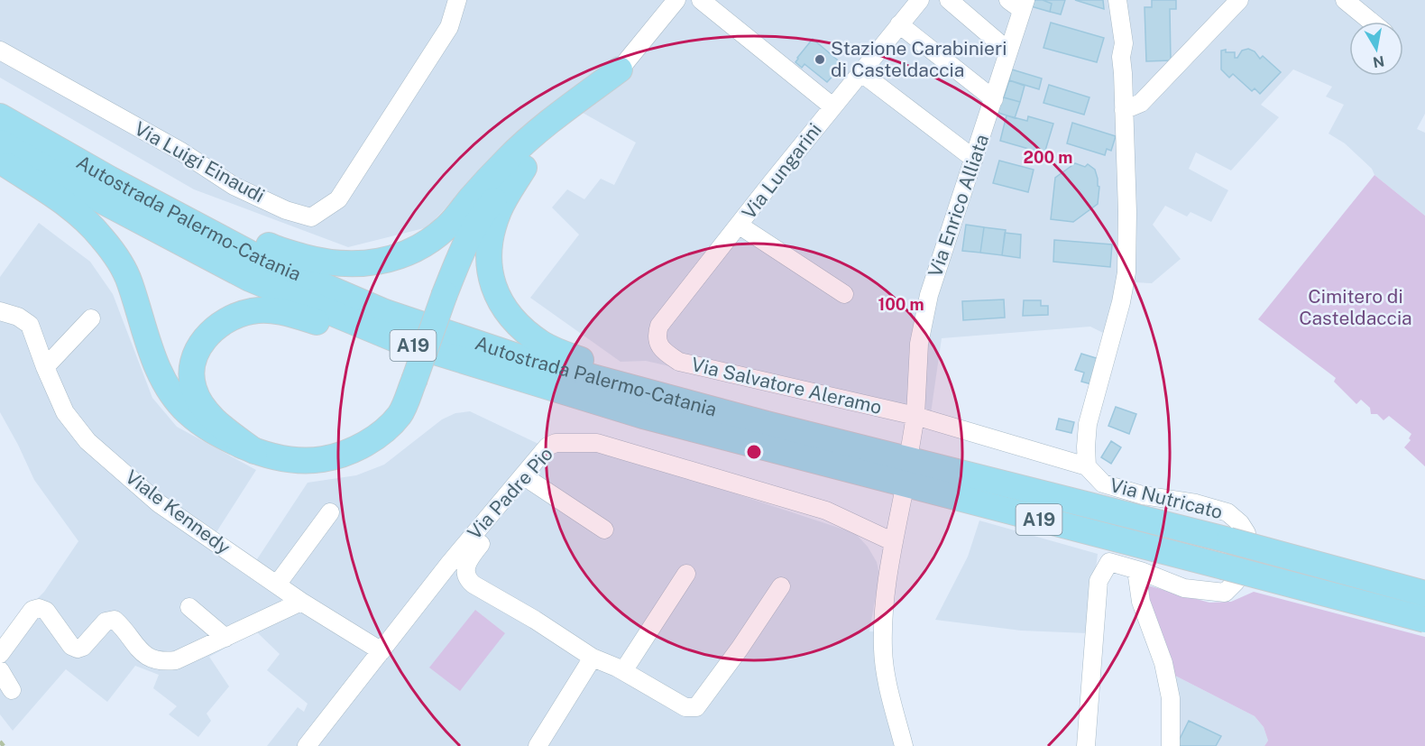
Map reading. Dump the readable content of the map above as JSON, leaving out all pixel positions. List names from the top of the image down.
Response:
{
  "streets": {
    "highway": ["Autostrada Palermo-Catania", "A19"],
    "street": [
      "Via Luigi Einaudi",
      "Via Lungarini",
      "Via Enrico Alliata",
      "Via Salvatore Aleramo",
      "Via Padre Pio",
      "Via Nutricato",
      "Viale Kennedy"
    ]
  },
  "crossings": [
    ["Via Lungarini", "Via Salvatore Aleramo"],
    ["Via Enrico Alliata", "Via Salvatore Aleramo"],
    ["Via Salvatore Aleramo", "Via Nutricato"],
    ["Via Padre Pio", "Viale Kennedy"]
  ],
  "parks": ["Cimitero di Casteldaccia"],
  "places": ["Stazione Carabinieri di Casteldaccia"],
  "north": "bottom",
  "rings": ["200 m", "100 m"]
}
